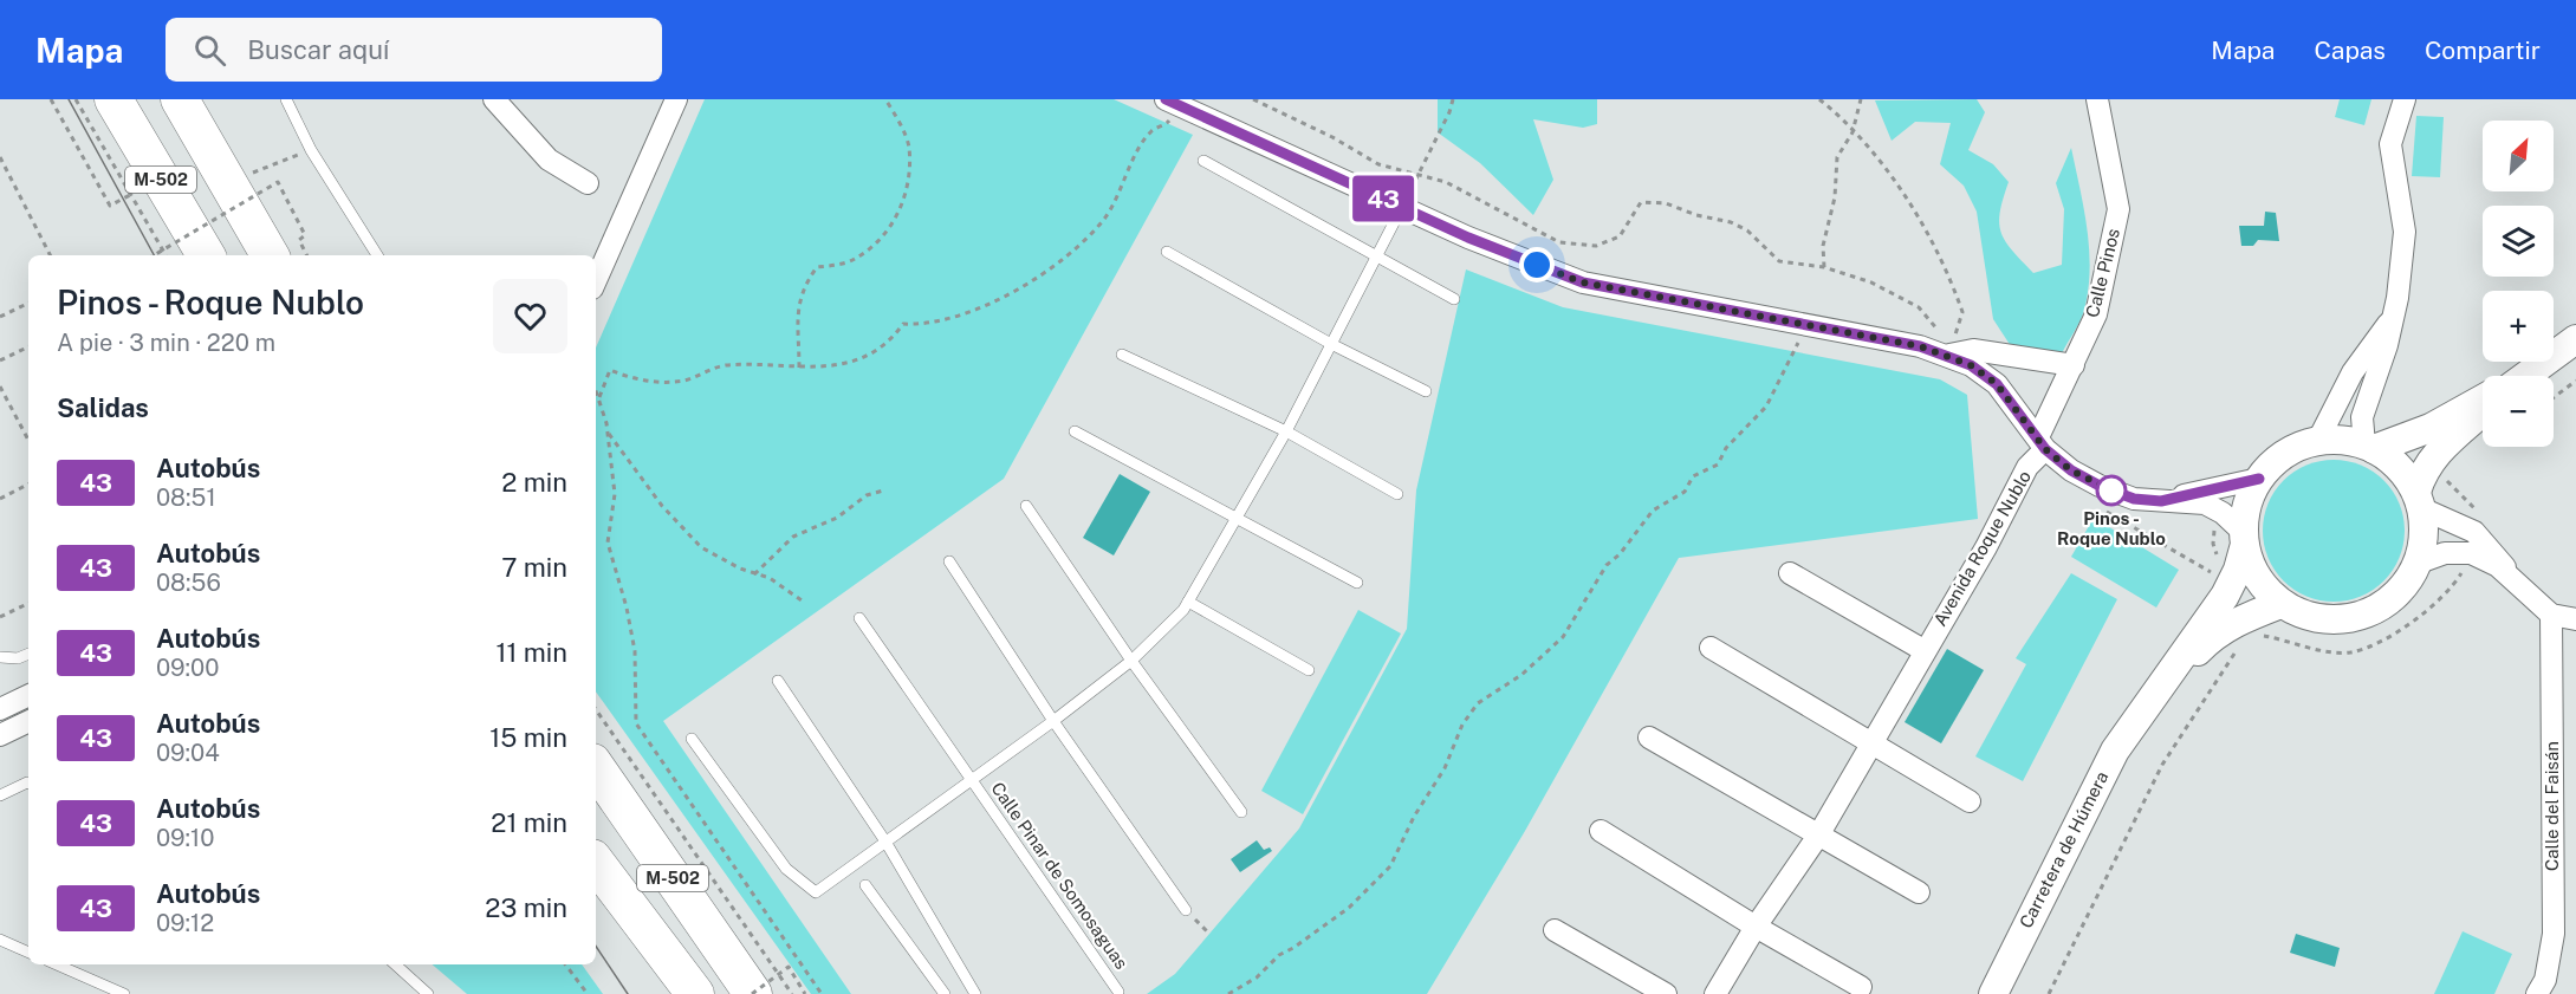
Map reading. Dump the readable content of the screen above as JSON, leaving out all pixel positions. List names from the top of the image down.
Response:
{
  "streets": {
    "highway": ["M-502"],
    "main road": ["Carretera de Húmera"],
    "street": ["Calle Pinos", "Avenida Roque Nublo", "Calle del Faisán"],
    "lane": ["Calle Pinar de Somosaguas"]
  },
  "crossings": [
    ["Calle Pinos", "Avenida Roque Nublo"]
  ],
  "places": ["Pinos - Roque Nublo"],
  "lines": ["bus line 43"],
  "north": "top right",
  "page": {
    "header": "Mapa",
    "search": "Buscar aquí",
    "nav": ["Mapa", "Capas", "Compartir"],
    "on_map": "43",
    "map_buttons": ["+", "−"],
    "heading": [
      ["Pinos - Roque Nublo", "A pie · 3 min · 220 m"],
      "Salidas"
    ],
    "list": [
      {
        "mark": "43",
        "name": "Autobús",
        "note": "08:51",
        "value": "2 min"
      },
      {
        "mark": "43",
        "name": "Autobús",
        "note": "08:56",
        "value": "7 min"
      },
      {
        "mark": "43",
        "name": "Autobús",
        "note": "09:00",
        "value": "11 min"
      },
      {
        "mark": "43",
        "name": "Autobús",
        "note": "09:04",
        "value": "15 min"
      },
      {
        "mark": "43",
        "name": "Autobús",
        "note": "09:10",
        "value": "21 min"
      },
      {
        "mark": "43",
        "name": "Autobús",
        "note": "09:12",
        "value": "23 min"
      }
    ]
  }
}
